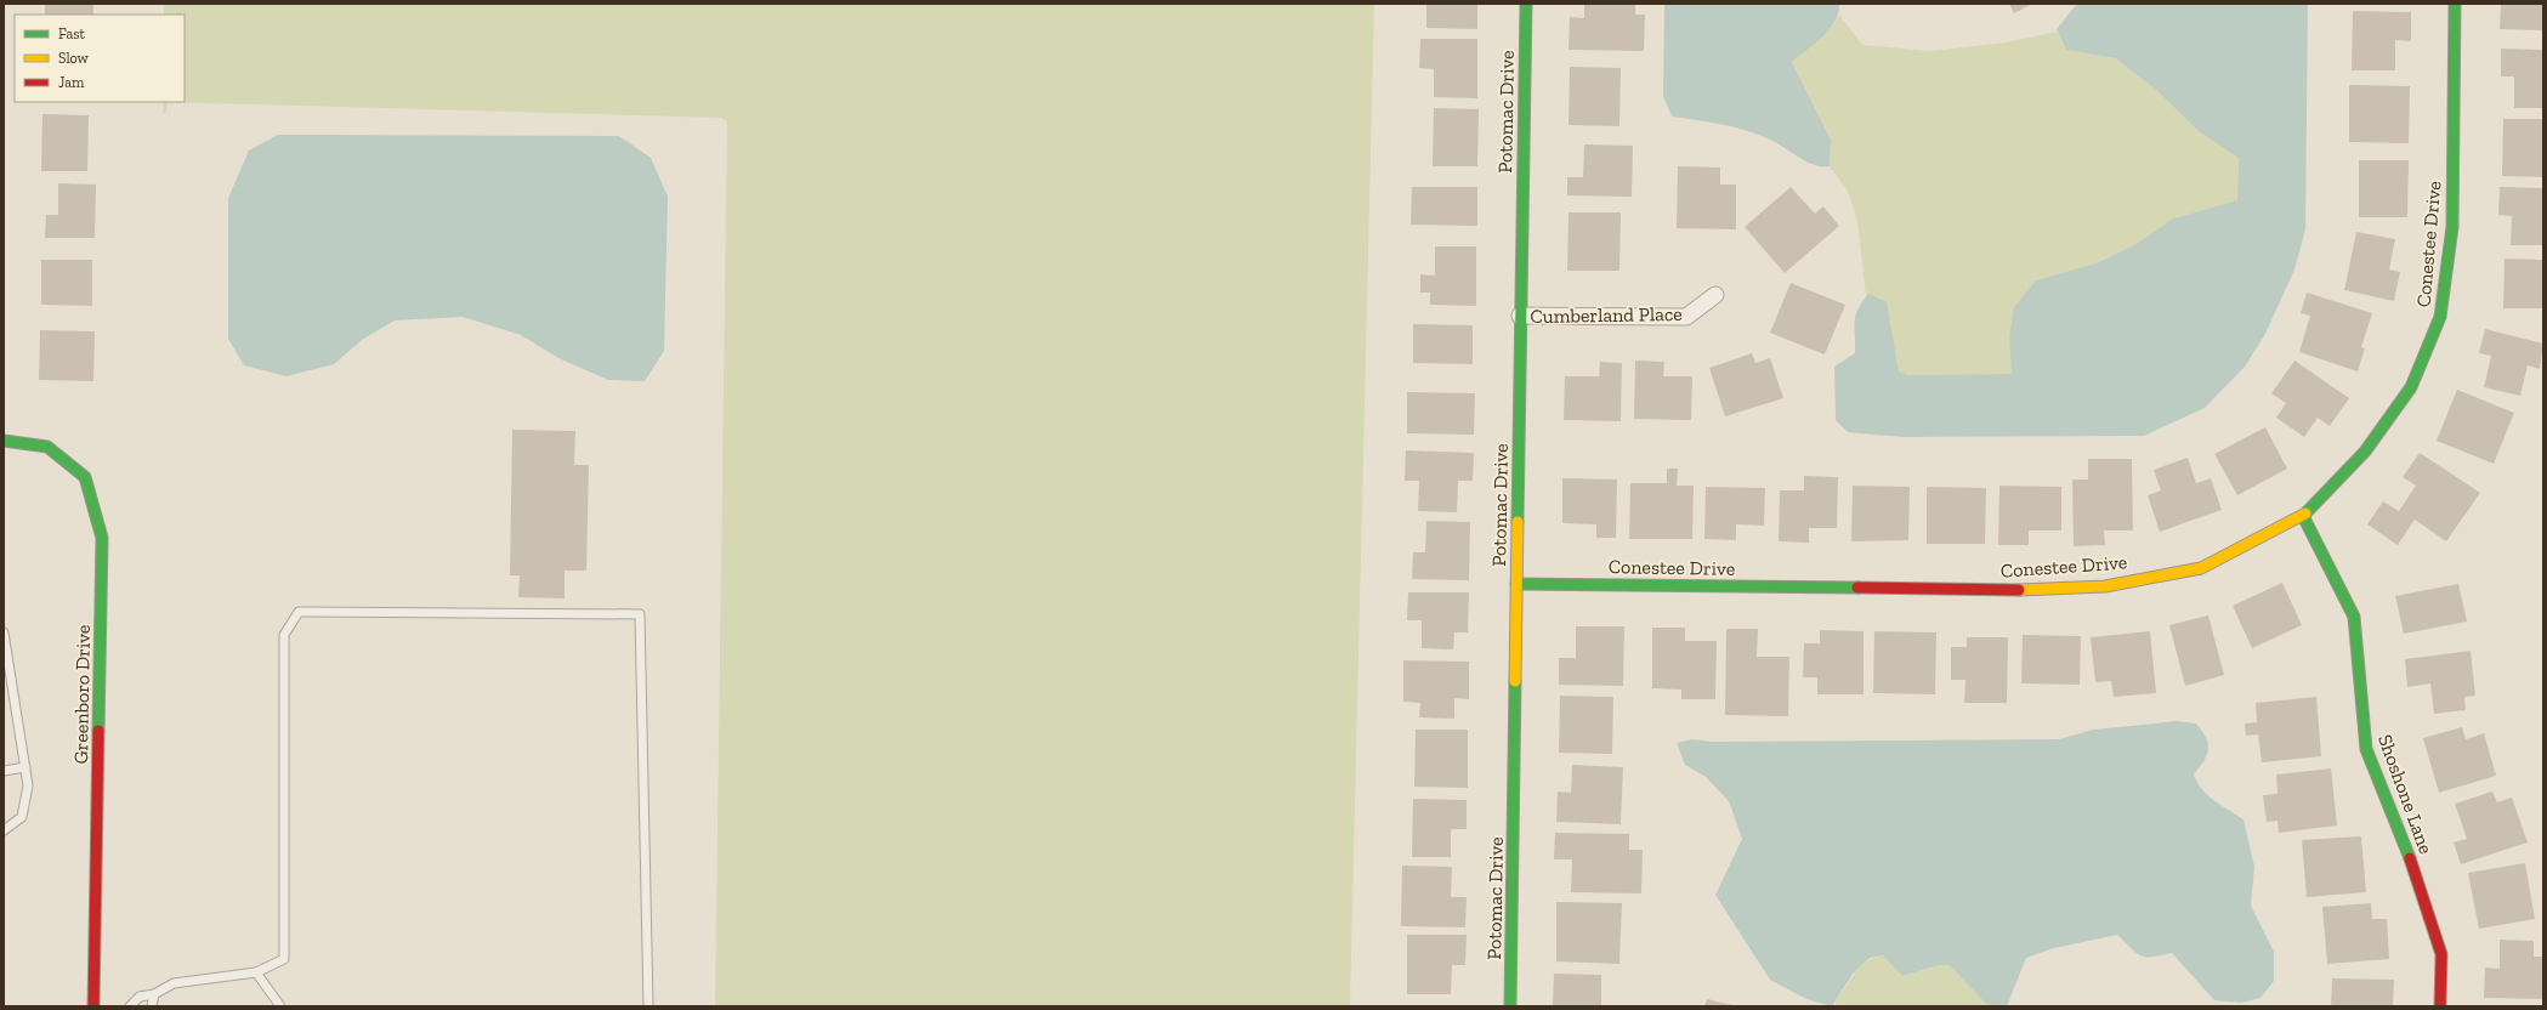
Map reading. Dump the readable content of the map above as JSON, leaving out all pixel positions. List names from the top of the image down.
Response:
{
  "streets": {
    "street": [
      "Potomac Drive",
      "Conestee Drive",
      "Cumberland Place",
      "Greenboro Drive",
      "Shoshone Lane"
    ]
  },
  "crossings": [
    ["Potomac Drive", "Conestee Drive"],
    ["Potomac Drive", "Cumberland Place"],
    ["Conestee Drive", "Shoshone Lane"]
  ],
  "legend": ["Fast", "Slow", "Jam"]
}
